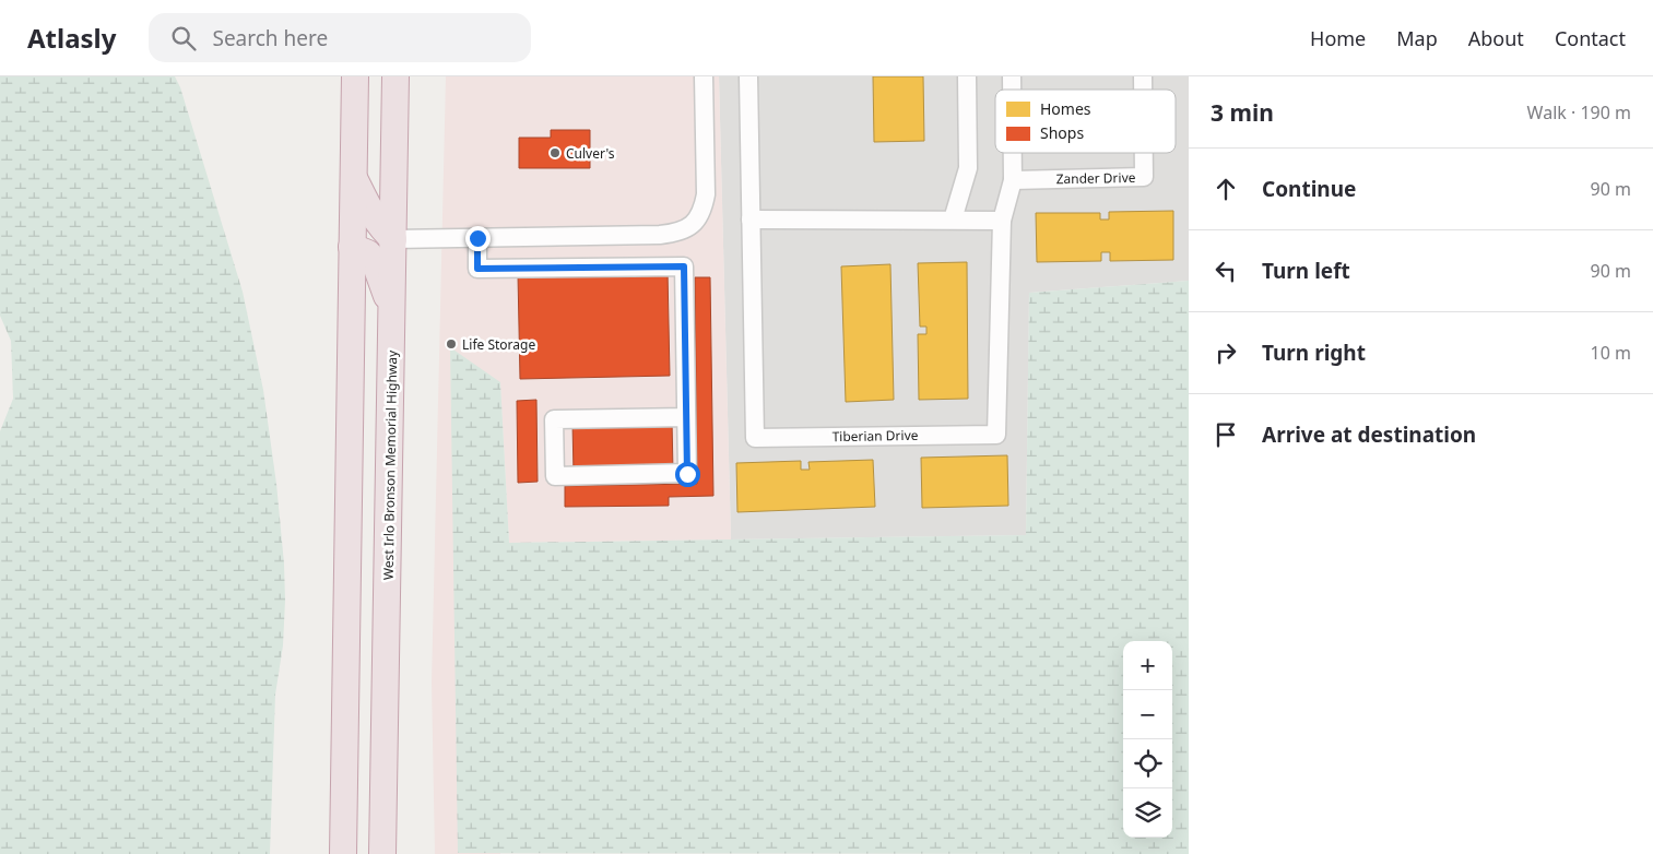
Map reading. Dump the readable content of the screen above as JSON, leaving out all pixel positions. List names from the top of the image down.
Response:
{
  "streets": {
    "highway": ["West Irlo Bronson Memorial Highway"],
    "street": ["Zander Drive", "Tiberian Drive"]
  },
  "crossings": [
    ["Zander Drive", "Tiberian Drive"]
  ],
  "places": ["Culver's", "Life Storage"],
  "legend": ["Homes", "Shops"],
  "page": {
    "header": "Atlasly",
    "search": "Search here",
    "nav": [
      "Home",
      "Map",
      "About",
      "Contact"
    ],
    "heading": ["3 min", "Walk · 190 m"],
    "list": [
      ["Continue", "90 m"],
      ["Turn left", "90 m"],
      ["Turn right", "10 m"],
      "Arrive at destination"
    ],
    "map_buttons": ["+", "−"]
  }
}
